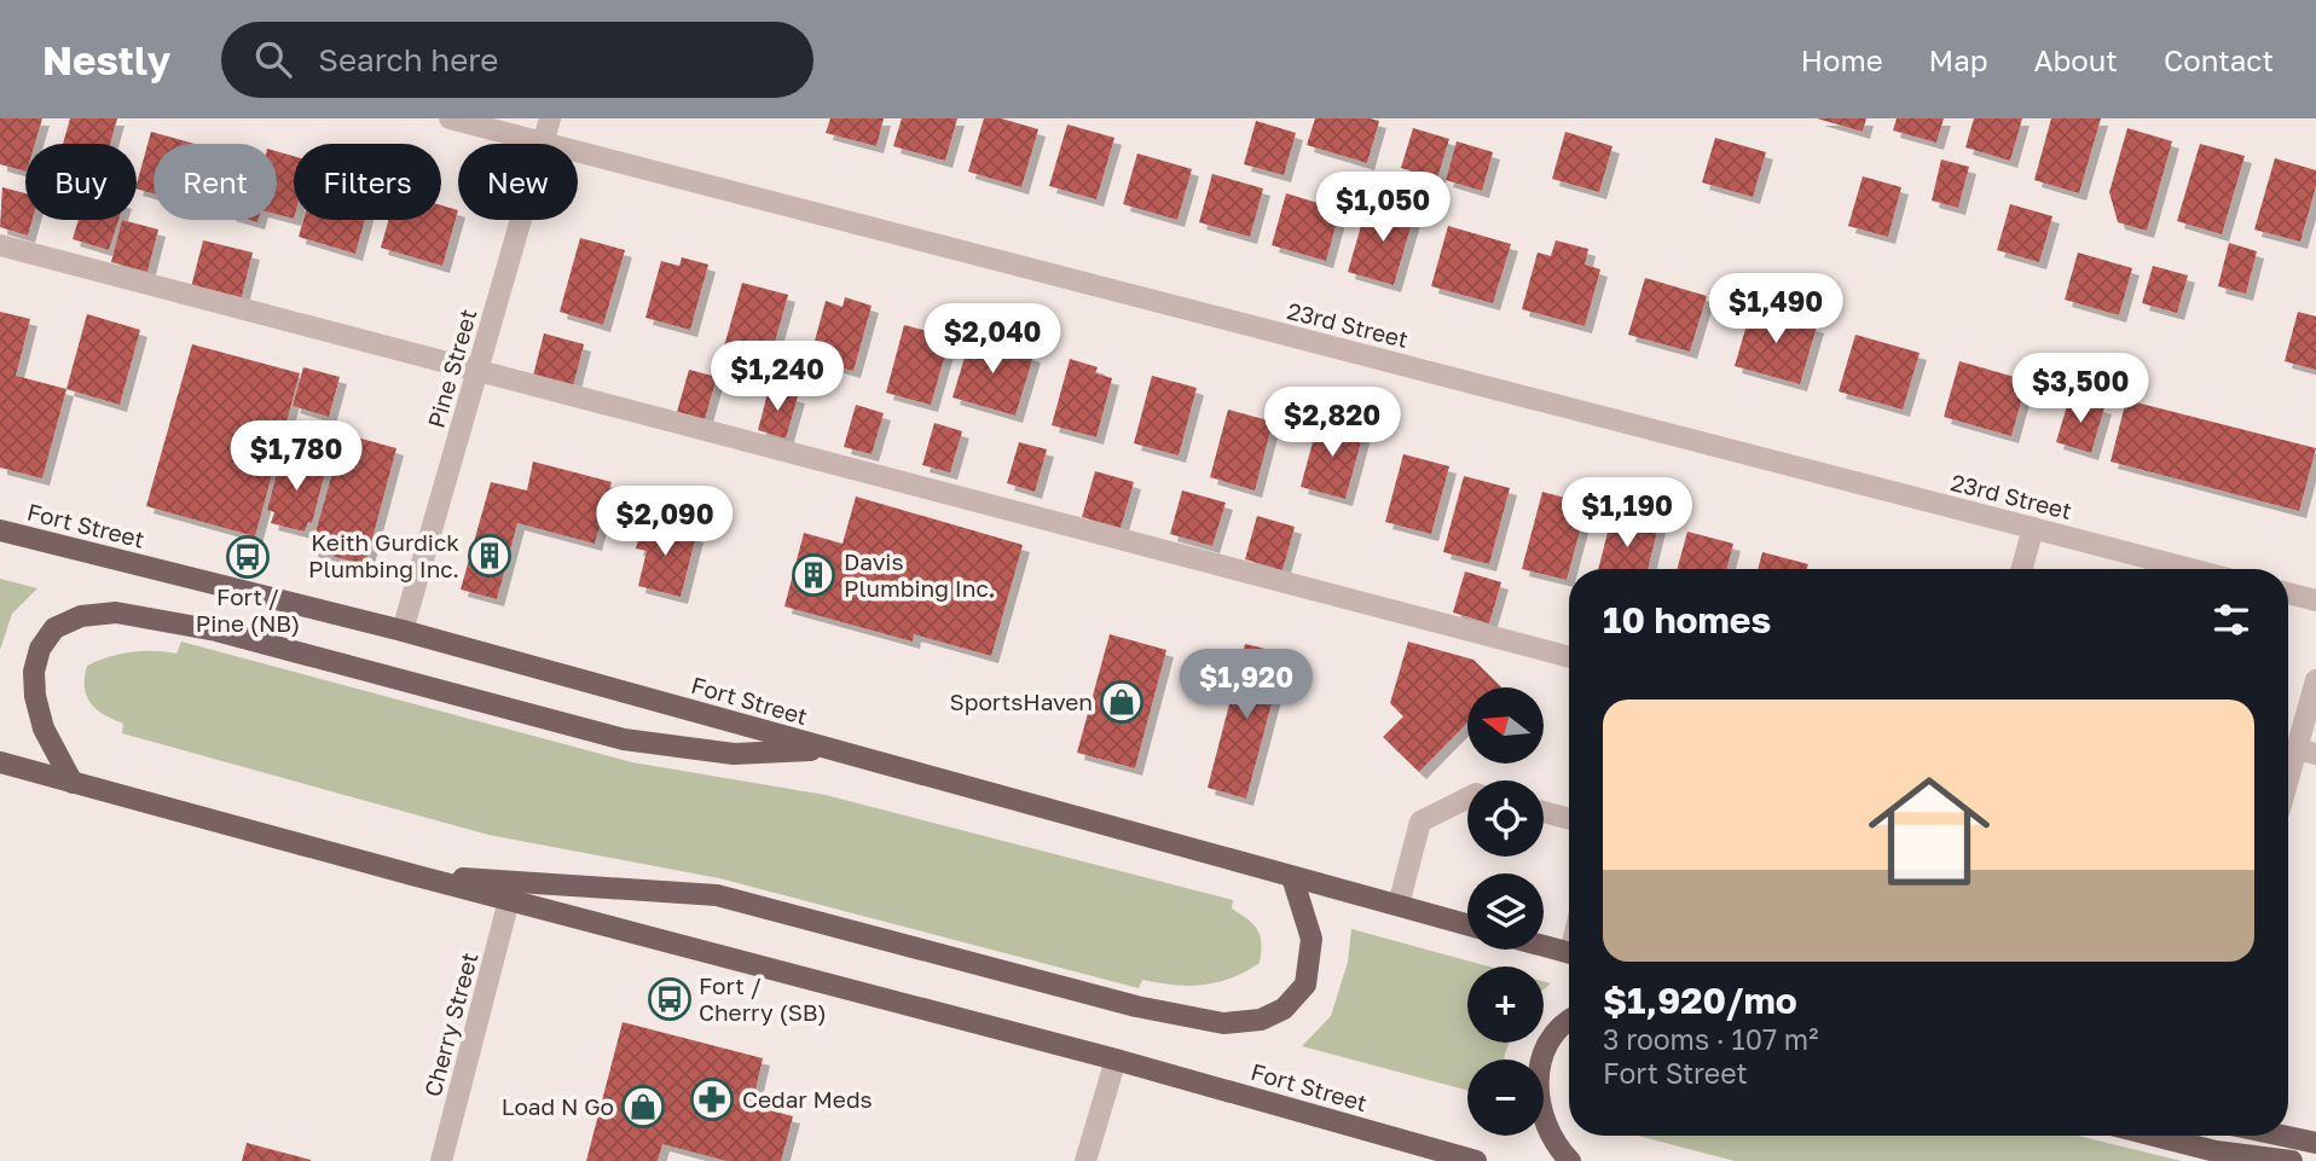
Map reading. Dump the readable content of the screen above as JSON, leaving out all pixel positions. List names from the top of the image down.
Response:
{
  "streets": {
    "main road": ["Fort Street"],
    "street": ["23rd Street", "Pine Street", "Cherry Street"]
  },
  "crossings": [
    ["23rd Street", "Pine Street"],
    ["Pine Street", "Fort Street"],
    ["Fort Street", "Cherry Street"]
  ],
  "places": {
    "building": ["Keith Gurdick Plumbing Inc.", "Davis Plumbing Inc."],
    "bus stop": ["Fort / Pine (NB)", "Fort / Cherry (SB)"],
    "shop": ["SportsHaven", "Load N Go"],
    "pharmacy": ["Cedar Meds"]
  },
  "north": "left",
  "page": {
    "header": "Nestly",
    "search": "Search here",
    "nav": [
      "Home",
      "Map",
      "About",
      "Contact"
    ],
    "chip": [
      "Buy",
      "Rent",
      "Filters",
      "New"
    ],
    "price": [
      "$1,050",
      "$1,490",
      "$2,040",
      "$1,240",
      "$3,500",
      "$2,820",
      "$1,780",
      "$1,190",
      "$2,090",
      "$1,920"
    ],
    "heading": "10 homes",
    "list": [
      {
        "name": "$1,920/mo",
        "note": "3 rooms · 107 m² · Fort Street"
      }
    ],
    "map_buttons": ["+", "−"]
  }
}
